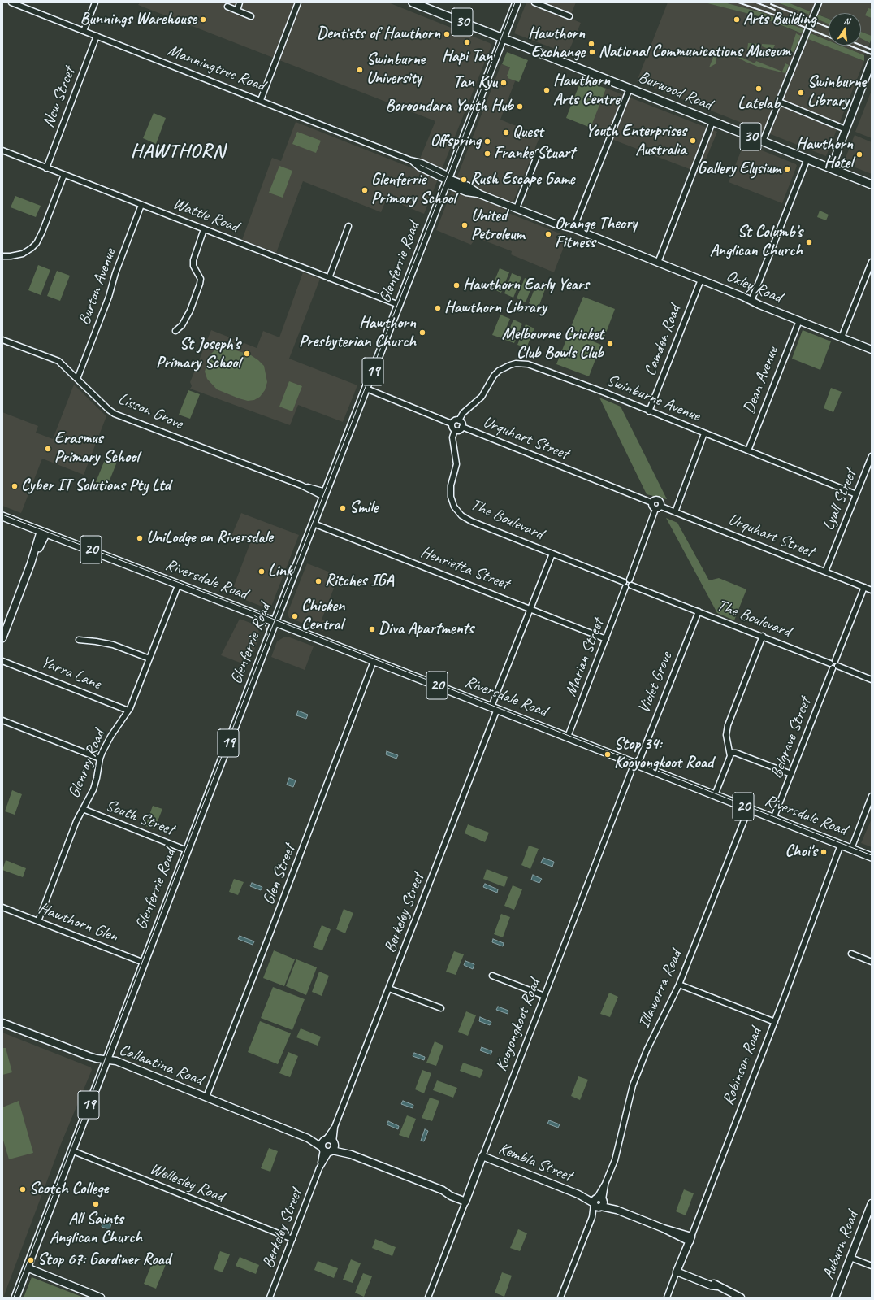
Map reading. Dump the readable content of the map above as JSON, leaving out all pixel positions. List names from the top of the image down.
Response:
{
  "streets": {
    "main road": [
      "30",
      "Burwood Road",
      "Glenferrie Road",
      "19",
      "20",
      "Riversdale Road"
    ],
    "street": [
      "Manningtree Road",
      "New Street",
      "Wattle Road",
      "Burton Avenue",
      "Oxley Road",
      "Camden Road",
      "Dean Avenue",
      "Swinburne Avenue",
      "Lisson Grove",
      "Urquhart Street",
      "Lyall Street",
      "The Boulevard",
      "Henrietta Street",
      "Marian Street",
      "Yarra Lane",
      "Violet Grove",
      "Belgrave Street",
      "Glenroy Road",
      "South Street",
      "Glen Street",
      "Berkeley Street",
      "Hawthorn Glen",
      "Illawarra Road",
      "Kooyongkoot Road",
      "Callantina Road",
      "Robinson Road",
      "Kembla Street",
      "Wellesley Road",
      "Auburn Road"
    ]
  },
  "crossings": [
    ["Manningtree Road", "New Street"],
    ["Manningtree Road", "Glenferrie Road"],
    ["Manningtree Road", "Oxley Road"],
    ["Burwood Road", "Glenferrie Road"],
    ["New Street", "Wattle Road"],
    ["Wattle Road", "Glenferrie Road"],
    ["Wattle Road", "Burton Avenue"],
    ["Glenferrie Road", "Oxley Road"],
    ["Glenferrie Road", "Lisson Grove"],
    ["Glenferrie Road", "Henrietta Street"],
    ["Glenferrie Road", "Riversdale Road"],
    ["Glenferrie Road", "South Street"],
    ["Glenferrie Road", "Hawthorn Glen"],
    ["Glenferrie Road", "Callantina Road"],
    ["Glenferrie Road", "Wellesley Road"],
    ["Burton Avenue", "Lisson Grove"],
    ["Oxley Road", "Camden Road"],
    ["Oxley Road", "Dean Avenue"],
    ["Camden Road", "Swinburne Avenue"],
    ["Dean Avenue", "Swinburne Avenue"],
    ["Swinburne Avenue", "Urquhart Street"],
    ["Swinburne Avenue", "Lyall Street"],
    ["Swinburne Avenue", "The Boulevard"],
    ["Urquhart Street", "Lyall Street"],
    ["Urquhart Street", "The Boulevard"],
    ["Urquhart Street", "Belgrave Street"],
    ["The Boulevard", "Marian Street"],
    ["The Boulevard", "Violet Grove"],
    ["The Boulevard", "Belgrave Street"],
    ["The Boulevard", "Berkeley Street"],
    ["Henrietta Street", "Marian Street"],
    ["Henrietta Street", "Berkeley Street"],
    ["Riversdale Road", "Marian Street"],
    ["Riversdale Road", "Violet Grove"],
    ["Riversdale Road", "Belgrave Street"],
    ["Riversdale Road", "Glenroy Road"],
    ["Riversdale Road", "Glen Street"],
    ["Riversdale Road", "Berkeley Street"],
    ["Riversdale Road", "Illawarra Road"],
    ["Riversdale Road", "Kooyongkoot Road"],
    ["Riversdale Road", "Robinson Road"],
    ["Yarra Lane", "Glenroy Road"],
    ["Violet Grove", "Kooyongkoot Road"],
    ["Glenroy Road", "South Street"],
    ["Glenroy Road", "Hawthorn Glen"],
    ["Glen Street", "Callantina Road"],
    ["Berkeley Street", "Callantina Road"],
    ["Berkeley Street", "Wellesley Road"],
    ["Illawarra Road", "Kembla Street"],
    ["Kooyongkoot Road", "Callantina Road"],
    ["Kooyongkoot Road", "Kembla Street"],
    ["Robinson Road", "Kembla Street"]
  ],
  "districts": ["HAWTHORN"],
  "places": [
    "Bunnings Warehouse",
    "Arts Building",
    "Dentists of Hawthorn",
    "Hapi Tan",
    "Hawthorn Exchange",
    "National Communications Museum",
    "Swinburne University",
    "Tan Kyu",
    "Latelab",
    "Hawthorn Arts Centre",
    "Swinburne Library",
    "Boroondara Youth Hub",
    "Quest",
    "Youth Enterprises Australia",
    "Offspring",
    "Franke Stuart",
    "Hawthorn Hotel",
    "Gallery Elysium",
    "Rush Escape Game",
    "Glenferrie Primary School",
    "United Petroleum",
    "Orange Theory Fitness",
    "St Columb's Anglican Church",
    "Hawthorn Early Years",
    "Hawthorn Library",
    "Hawthorn Presbyterian Church",
    "Melbourne Cricket Club Bowls Club",
    "St Joseph's Primary School",
    "Erasmus Primary School",
    "Cyber IT Solutions Pty Ltd",
    "Smile",
    "UniLodge on Riversdale",
    "Link",
    "Ritches IGA",
    "Chicken Central",
    "Diva Apartments",
    "Stop 34: Kooyongkoot Road",
    "Choi's",
    "Scotch College",
    "All Saints Anglican Church",
    "Stop 67: Gardiner Road"
  ],
  "north": "top"
}
